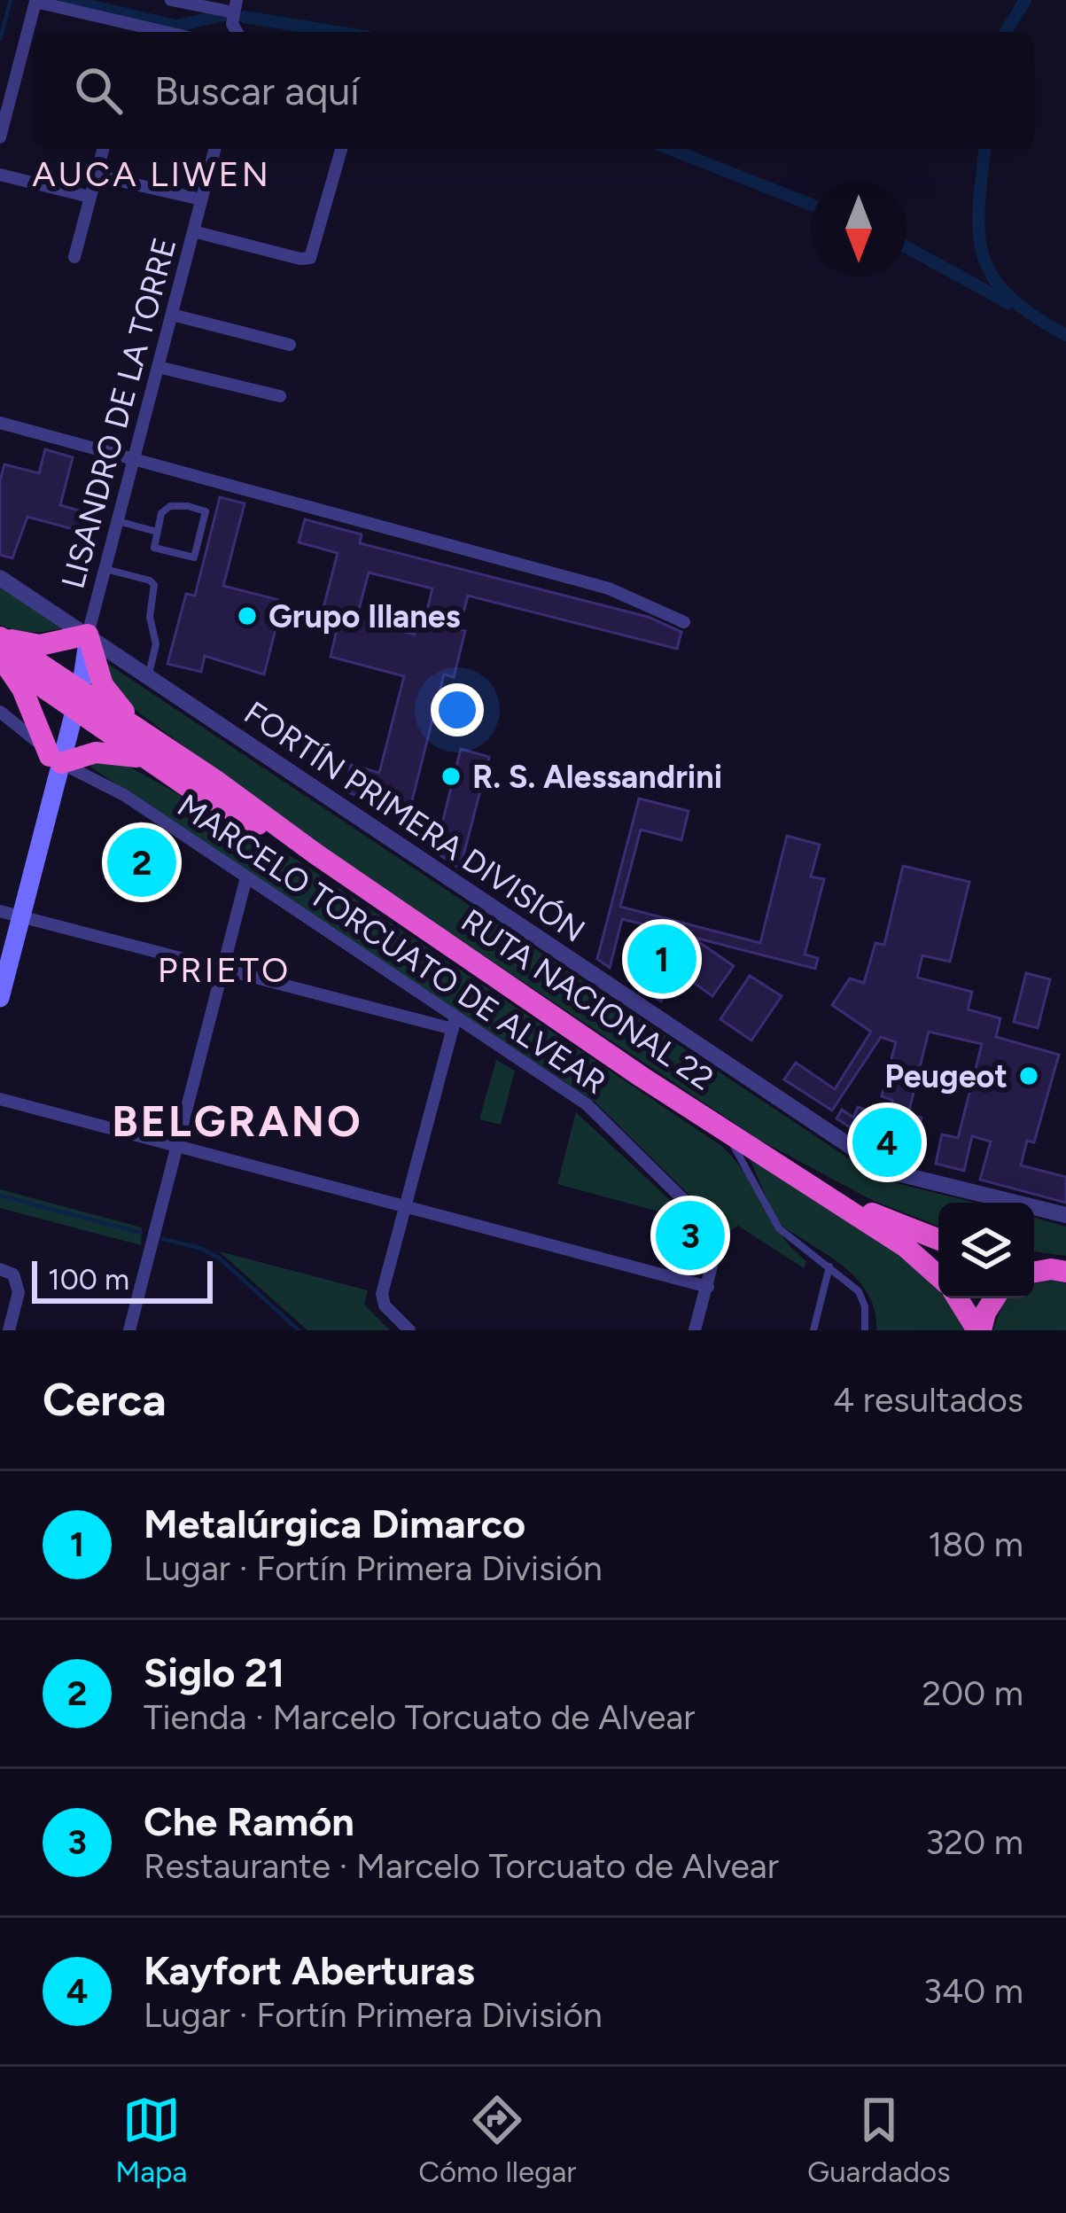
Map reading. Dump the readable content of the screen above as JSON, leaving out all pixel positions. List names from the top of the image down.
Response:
{
  "streets": {
    "highway": ["RUTA NACIONAL 22"],
    "street": ["LISANDRO DE LA TORRE", "FORTÍN PRIMERA DIVISIÓN", "MARCELO TORCUATO DE ALVEAR"]
  },
  "crossings": [
    ["LISANDRO DE LA TORRE", "FORTÍN PRIMERA DIVISIÓN"]
  ],
  "districts": ["AUCA LIWEN", "PRIETO", "BELGRANO"],
  "places": ["Grupo Illanes", "R. S. Alessandrini", "Peugeot"],
  "scale_bar": "100 m",
  "north": "bottom",
  "page": {
    "search": "Buscar aquí",
    "pins": [
      "2",
      "1",
      "4",
      "3"
    ],
    "scale": "100 m",
    "heading": ["Cerca", "4 resultados"],
    "list": [
      {
        "mark": "1",
        "name": "Metalúrgica Dimarco",
        "note": "Lugar · Fortín Primera División",
        "value": "180 m"
      },
      {
        "mark": "2",
        "name": "Siglo 21",
        "note": "Tienda · Marcelo Torcuato de Alvear",
        "value": "200 m"
      },
      {
        "mark": "3",
        "name": "Che Ramón",
        "note": "Restaurante · Marcelo Torcuato de Alvear",
        "value": "320 m"
      },
      {
        "mark": "4",
        "name": "Kayfort Aberturas",
        "note": "Lugar · Fortín Primera División",
        "value": "340 m"
      }
    ],
    "nav": ["Mapa", "Cómo llegar", "Guardados"]
  }
}
